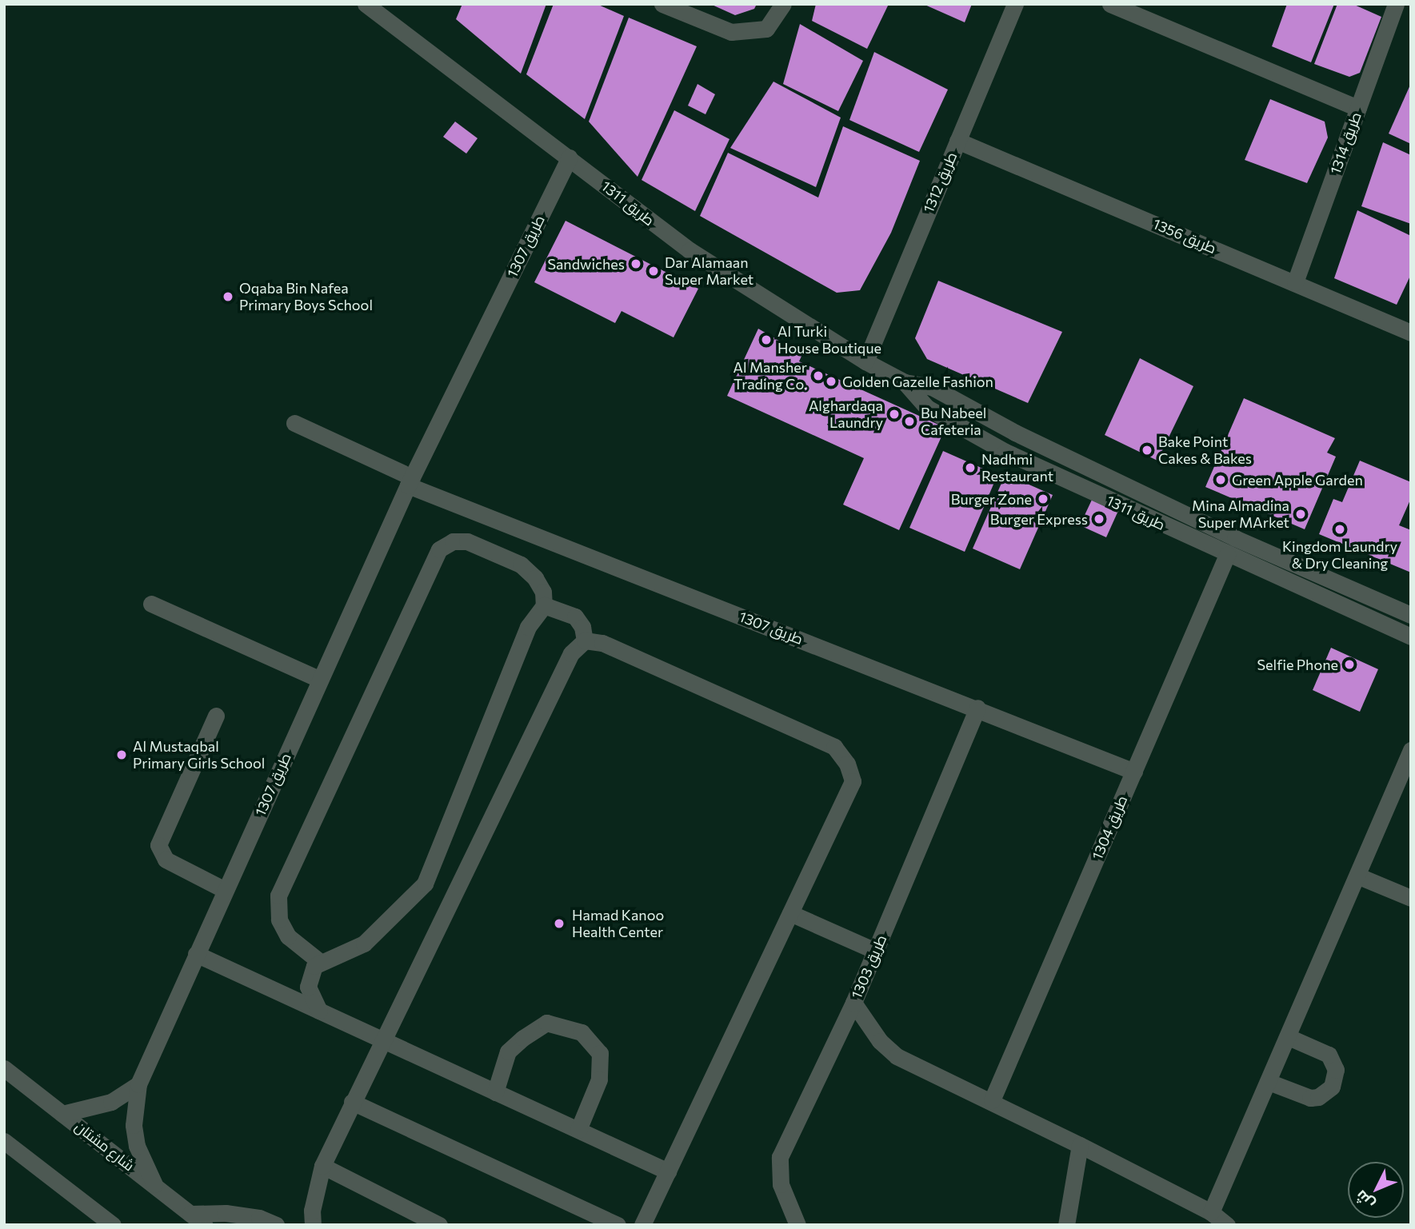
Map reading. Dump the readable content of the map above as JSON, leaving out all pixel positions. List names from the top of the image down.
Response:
{
  "streets": {
    "street": [
      "طريق 1314",
      "طريق 1312",
      "طريق 1311",
      "طريق 1356",
      "طريق 1307",
      "طريق 1304",
      "طريق 1303",
      "شارع مشتان"
    ]
  },
  "crossings": [
    ["طريق 1314", "طريق 1356"],
    ["طريق 1312", "طريق 1311"],
    ["طريق 1312", "طريق 1356"],
    ["طريق 1311", "طريق 1307"],
    ["طريق 1311", "طريق 1304"],
    ["طريق 1307", "طريق 1304"],
    ["طريق 1307", "طريق 1303"],
    ["طريق 1307", "شارع مشتان"]
  ],
  "places": [
    "Sandwiches",
    "Dar Alamaan Super Market",
    "Oqaba Bin Nafea Primary Boys School",
    "Al Turki House Boutique",
    "Al Mansher Trading Co.",
    "Golden Gazelle Fashion",
    "Alghardaqa Laundry",
    "Bu Nabeel Cafeteria",
    "Bake Point Cakes & Bakes",
    "Nadhmi Restaurant",
    "Green Apple Garden",
    "Burger Zone",
    "Mina Almadina Super MArket",
    "Burger Express",
    "Kingdom Laundry & Dry Cleaning",
    "Selfie Phone",
    "Al Mustaqbal Primary Girls School",
    "Hamad Kanoo Health Center"
  ],
  "north": "bottom left"
}
